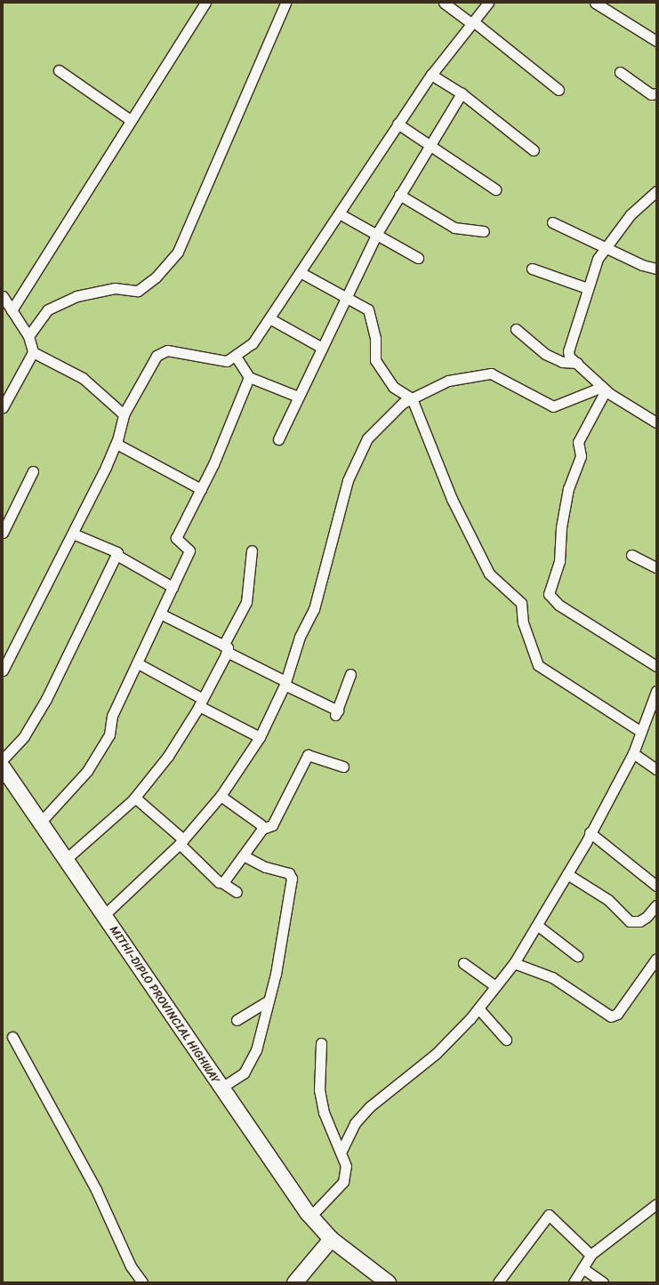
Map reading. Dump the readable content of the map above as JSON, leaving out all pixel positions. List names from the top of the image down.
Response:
{
  "streets": {
    "main road": ["MITHI-DIPLO PROVINCIAL HIGHWAY"]
  }
}
